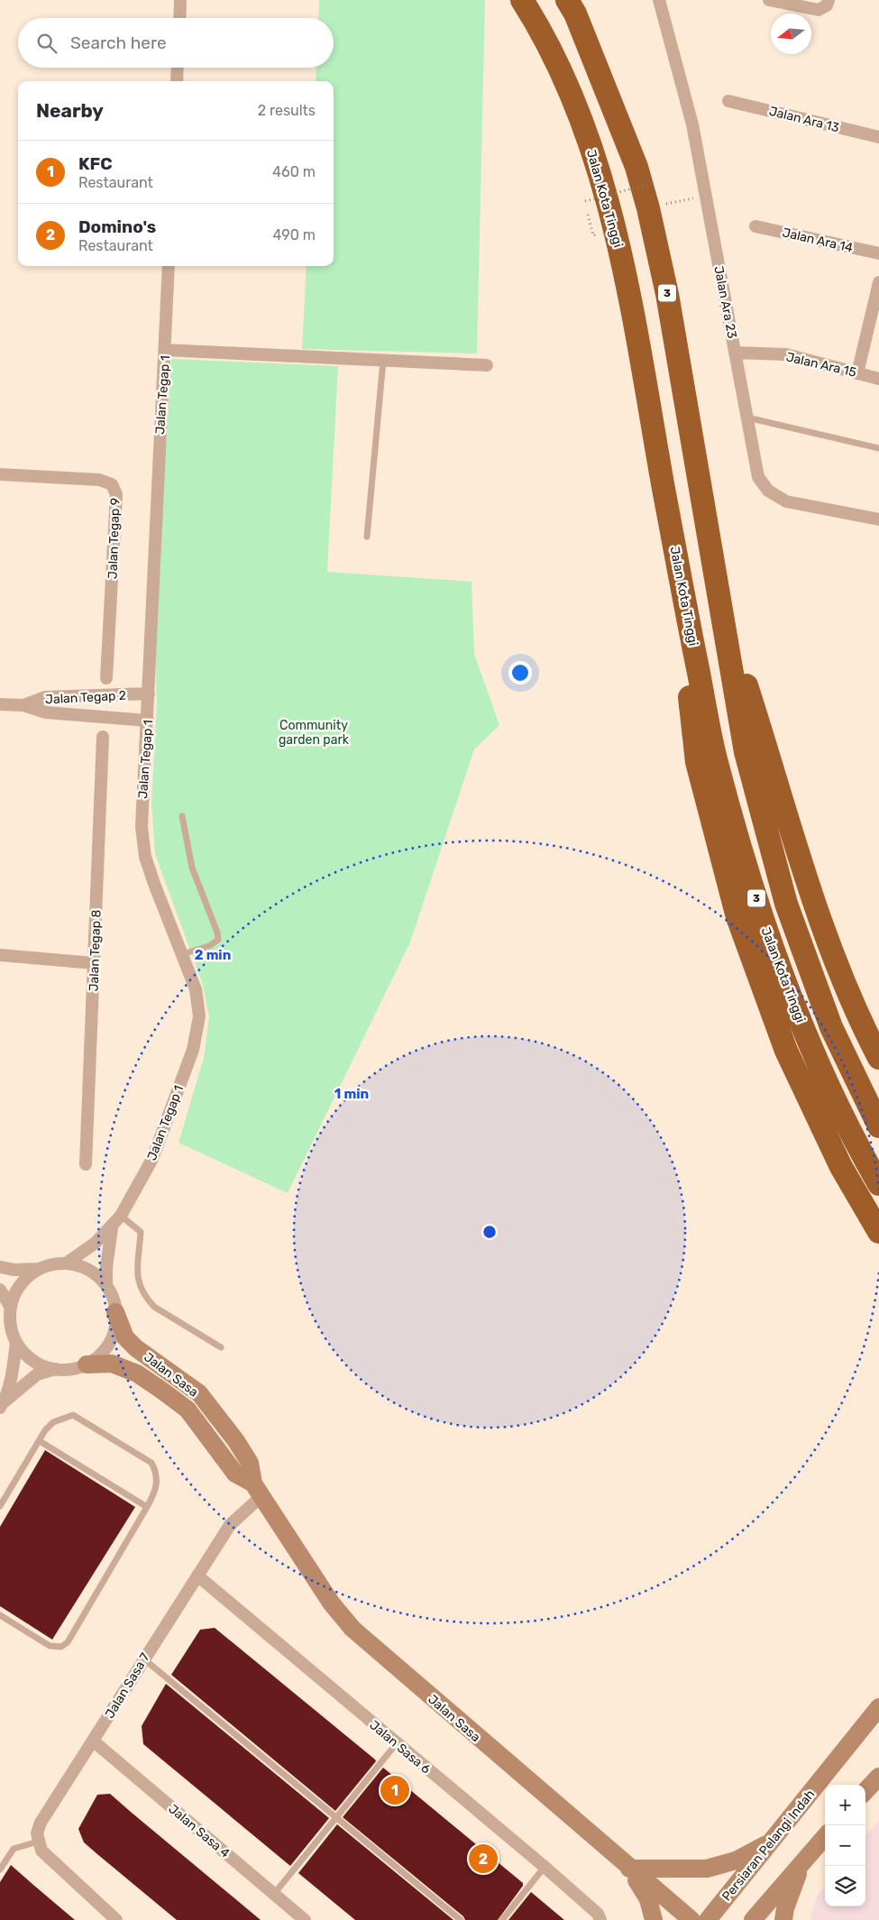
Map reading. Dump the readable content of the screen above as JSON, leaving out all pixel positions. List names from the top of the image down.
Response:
{
  "streets": {
    "highway": ["Jalan Kota Tinggi", "3"],
    "street": [
      "Jalan Ara 13",
      "Jalan Ara 14",
      "Jalan Ara 23",
      "Jalan Ara 15",
      "Jalan Tegap 1",
      "Jalan Tegap 9",
      "Jalan Tegap 2",
      "Jalan Tegap 8",
      "Jalan Sasa",
      "Jalan Sasa 7",
      "Jalan Sasa 6",
      "Jalan Sasa 4",
      "Persiaran Pelangi Indah"
    ]
  },
  "crossings": [
    ["Jalan Ara 23", "Jalan Ara 15"],
    ["Jalan Tegap 1", "Jalan Tegap 2"],
    ["Jalan Tegap 1", "Jalan Sasa"],
    ["Jalan Sasa", "Jalan Sasa 7"],
    ["Jalan Sasa 7", "Jalan Sasa 6"],
    ["Jalan Sasa 7", "Jalan Sasa 4"]
  ],
  "parks": ["Community garden park"],
  "north": "left",
  "page": {
    "search": "Search here",
    "heading": ["Nearby", "2 results"],
    "list": [
      {
        "mark": "1",
        "name": "KFC",
        "note": "Restaurant",
        "value": "460 m"
      },
      {
        "mark": "2",
        "name": "Domino's",
        "note": "Restaurant",
        "value": "490 m"
      }
    ],
    "pins": ["1", "2"],
    "map_buttons": ["+", "−"]
  },
  "rings": ["2 min", "1 min"]
}
